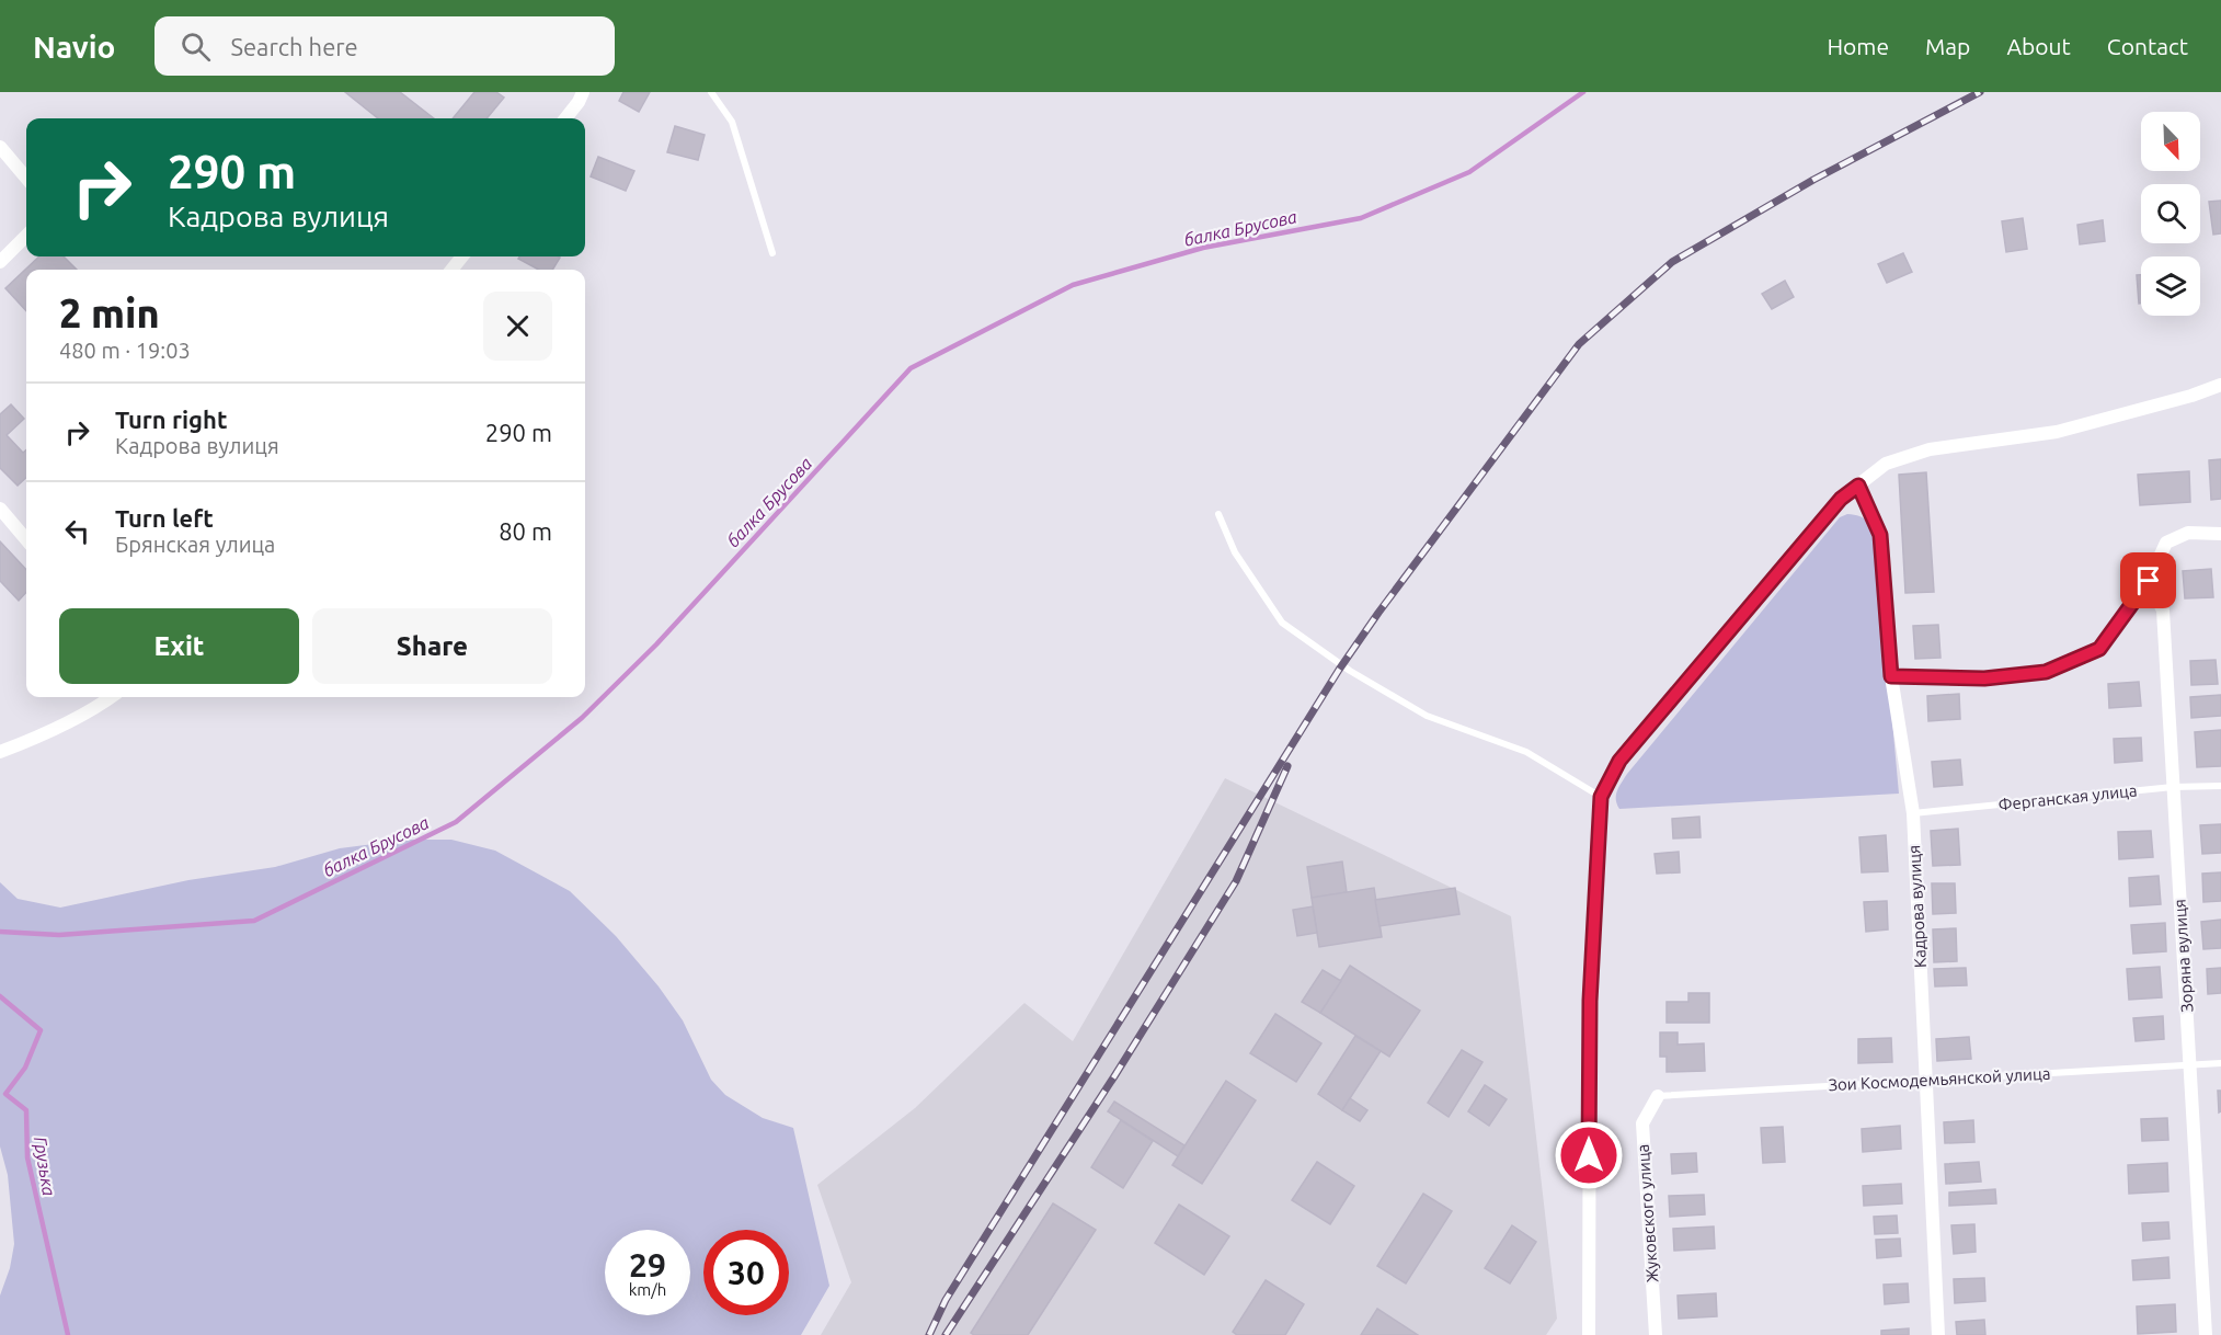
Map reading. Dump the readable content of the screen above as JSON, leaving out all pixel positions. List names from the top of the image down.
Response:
{
  "streets": {
    "street": ["Кадрова вулиця", "Зоряна вулиця", "Жуковского улица"],
    "lane": ["Ферганская улица", "Зои Космодемьянской улица"]
  },
  "crossings": [
    ["Ферганская улица", "Кадрова вулиця"],
    ["Ферганская улица", "Зоряна вулиця"],
    ["Кадрова вулиця", "Зои Космодемьянской улица"],
    ["Зоряна вулиця", "Зои Космодемьянской улица"],
    ["Зои Космодемьянской улица", "Жуковского улица"]
  ],
  "water": ["балка Брусова", "Грузька"],
  "north": "bottom right",
  "page": {
    "header": "Navio",
    "search": "Search here",
    "nav": [
      "Home",
      "Map",
      "About",
      "Contact"
    ],
    "turn": ["290 m", "Кадрова вулиця"],
    "heading": ["2 min", "480 m · 19:03"],
    "list": [
      {
        "name": "Turn right",
        "note": "Кадрова вулиця",
        "value": "290 m"
      },
      {
        "name": "Turn left",
        "note": "Брянская улица",
        "value": "80 m"
      }
    ],
    "buttons": ["Exit", "Share"],
    "speed": "29 km/h",
    "limit": "30"
  }
}
